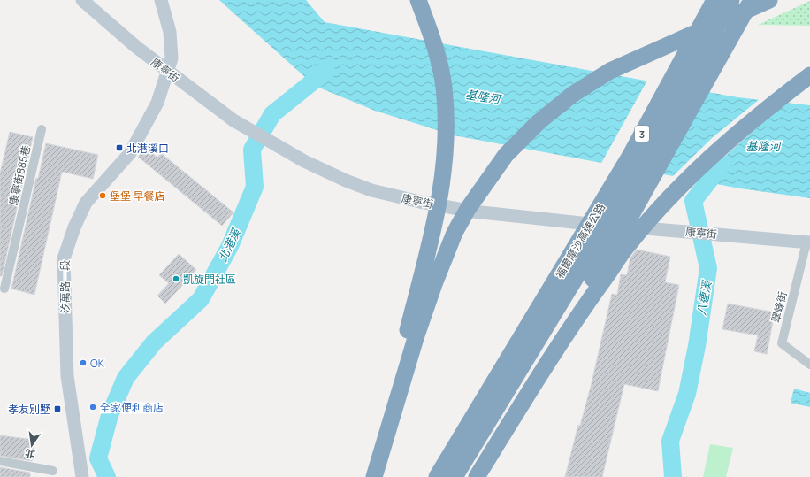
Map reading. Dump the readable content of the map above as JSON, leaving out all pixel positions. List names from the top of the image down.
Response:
{
  "streets": {
    "highway": ["3", "福爾摩沙高速公路"],
    "street": [
      "康寧街",
      "康寧街885巷",
      "汐萬路一段",
      "翠峰街"
    ]
  },
  "crossings": [
    ["康寧街", "翠峰街"]
  ],
  "water": ["基隆河", "北港溪", "八連溪"],
  "places": {
    "transit": ["北港溪口", "孝友別墅"],
    "other": [
      "堡堡 早餐店",
      "凱旋門社區",
      "OK",
      "全家便利商店"
    ]
  },
  "north": "bottom"
}
